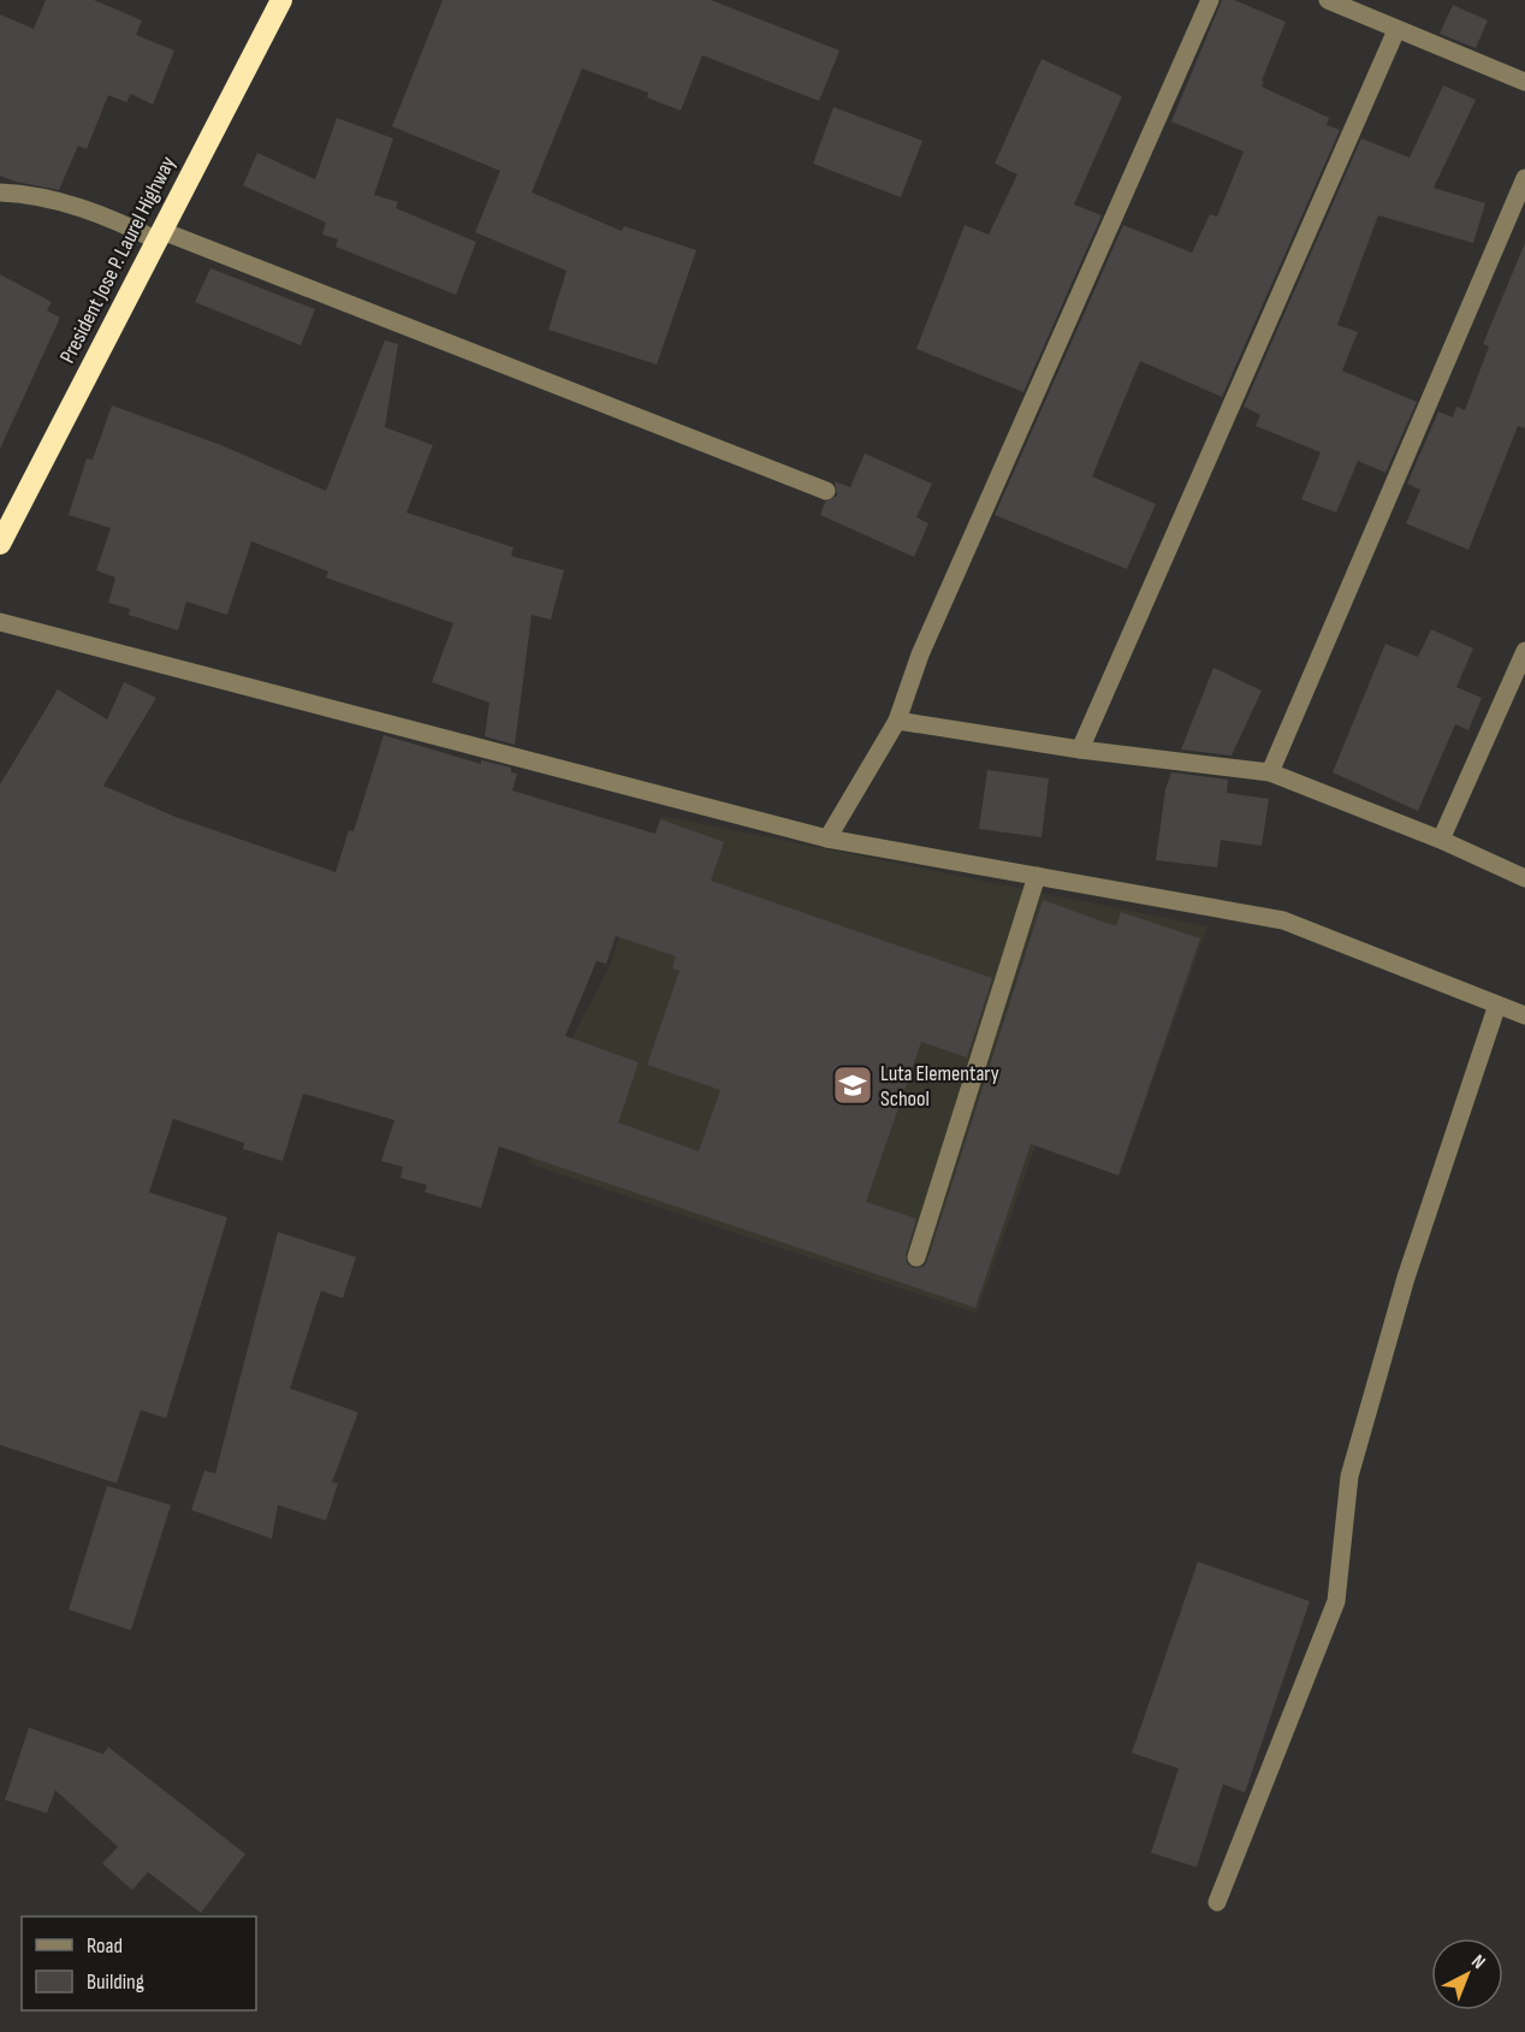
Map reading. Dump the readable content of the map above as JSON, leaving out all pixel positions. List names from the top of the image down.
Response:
{
  "streets": {
    "highway": ["President Jose P. Laurel Highway"]
  },
  "places": {
    "school or university": ["Luta Elementary School"]
  },
  "legend": ["Road", "Building"],
  "north": "top right"
}
